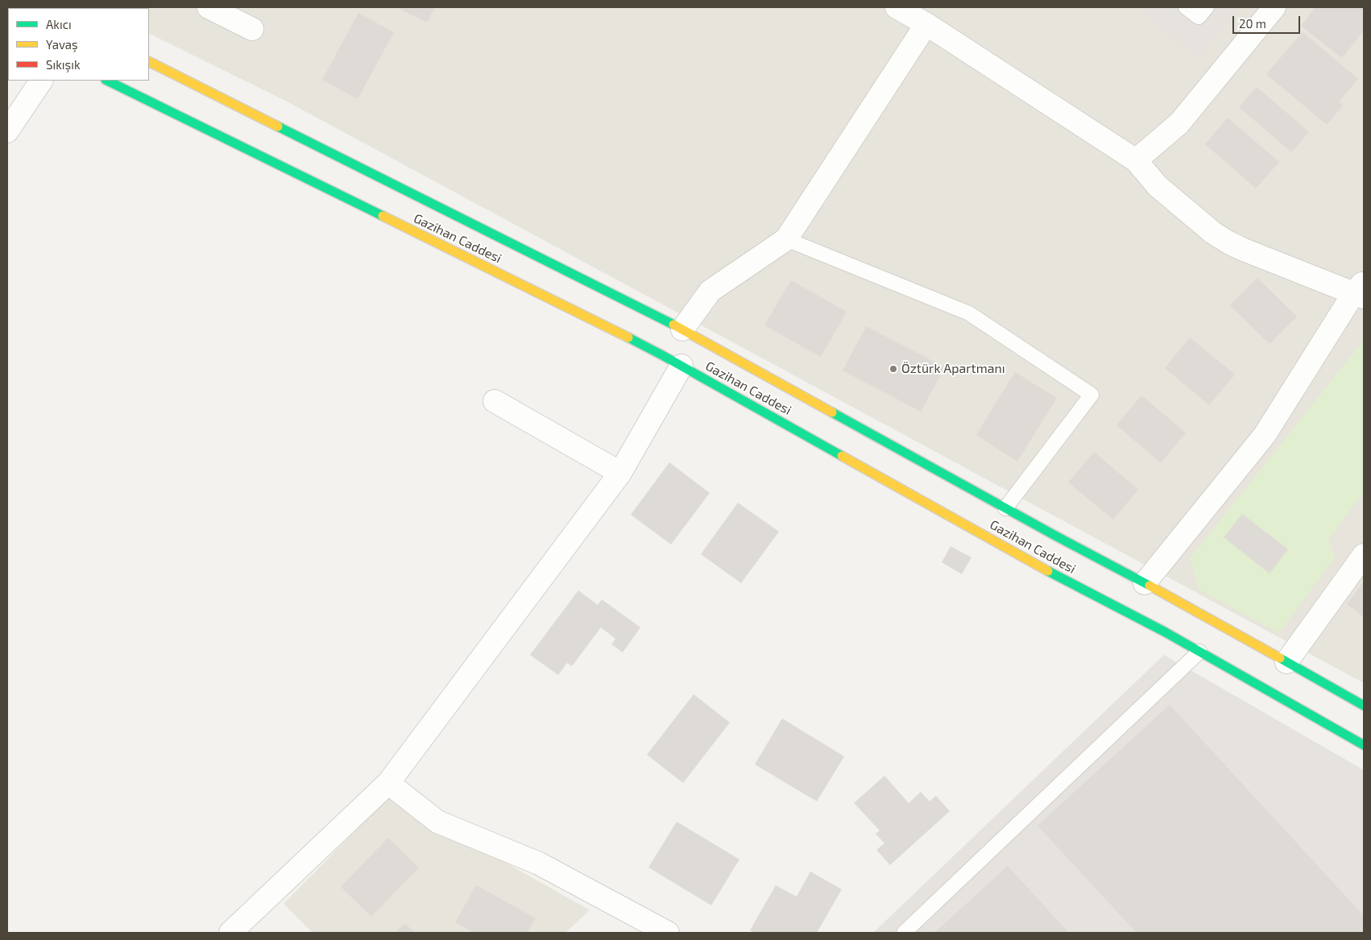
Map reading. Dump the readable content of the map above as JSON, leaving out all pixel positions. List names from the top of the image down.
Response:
{
  "streets": {
    "main road": ["Gazihan Caddesi"]
  },
  "places": ["Öztürk Apartmanı"],
  "legend": ["Akıcı", "Yavaş", "Sıkışık"],
  "scale_bar": "20 m"
}
